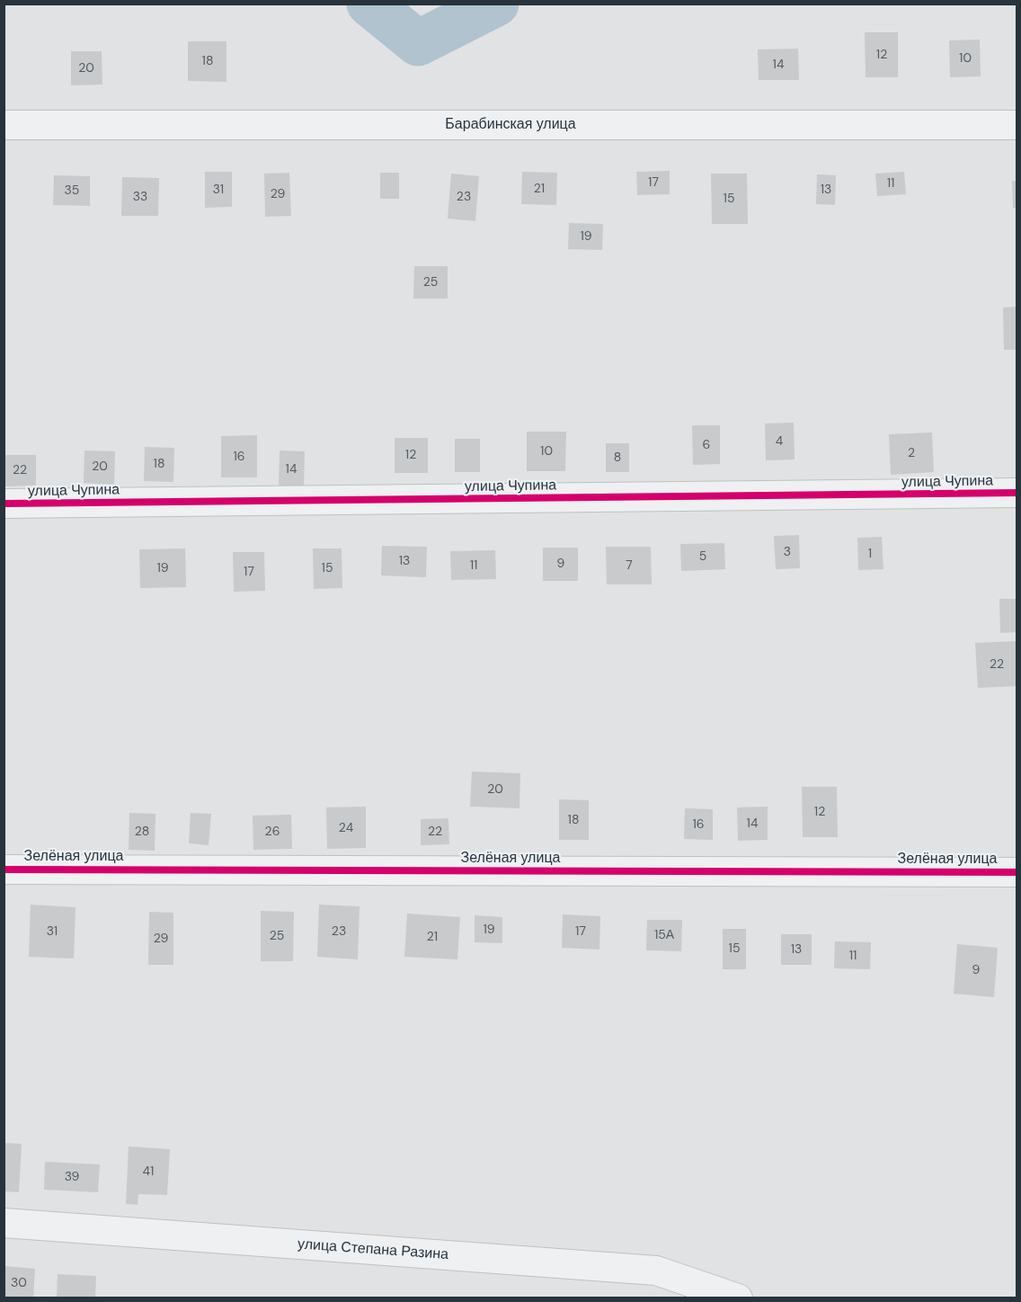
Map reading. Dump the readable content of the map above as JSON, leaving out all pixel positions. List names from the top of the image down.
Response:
{
  "streets": {
    "street": [
      "Барабинская улица",
      "улица Чупина",
      "Зелёная улица",
      "улица Степана Разина"
    ]
  },
  "house_numbers": [
    "12",
    "10",
    "18",
    "14",
    "20",
    "17",
    "11",
    "21",
    "31",
    "13",
    "35",
    "29",
    "33",
    "23",
    "15",
    "19",
    "25",
    "4",
    "6",
    "10",
    "2",
    "12",
    "16",
    "8",
    "18",
    "20",
    "14",
    "22",
    "3",
    "1",
    "5",
    "13",
    "9",
    "11",
    "7",
    "19",
    "15",
    "17",
    "22",
    "20",
    "12",
    "18",
    "14",
    "16",
    "24",
    "28",
    "26",
    "22",
    "19",
    "31",
    "23",
    "17",
    "15А",
    "25",
    "21",
    "29",
    "15",
    "13",
    "11",
    "9",
    "41",
    "39",
    "30"
  ]
}
